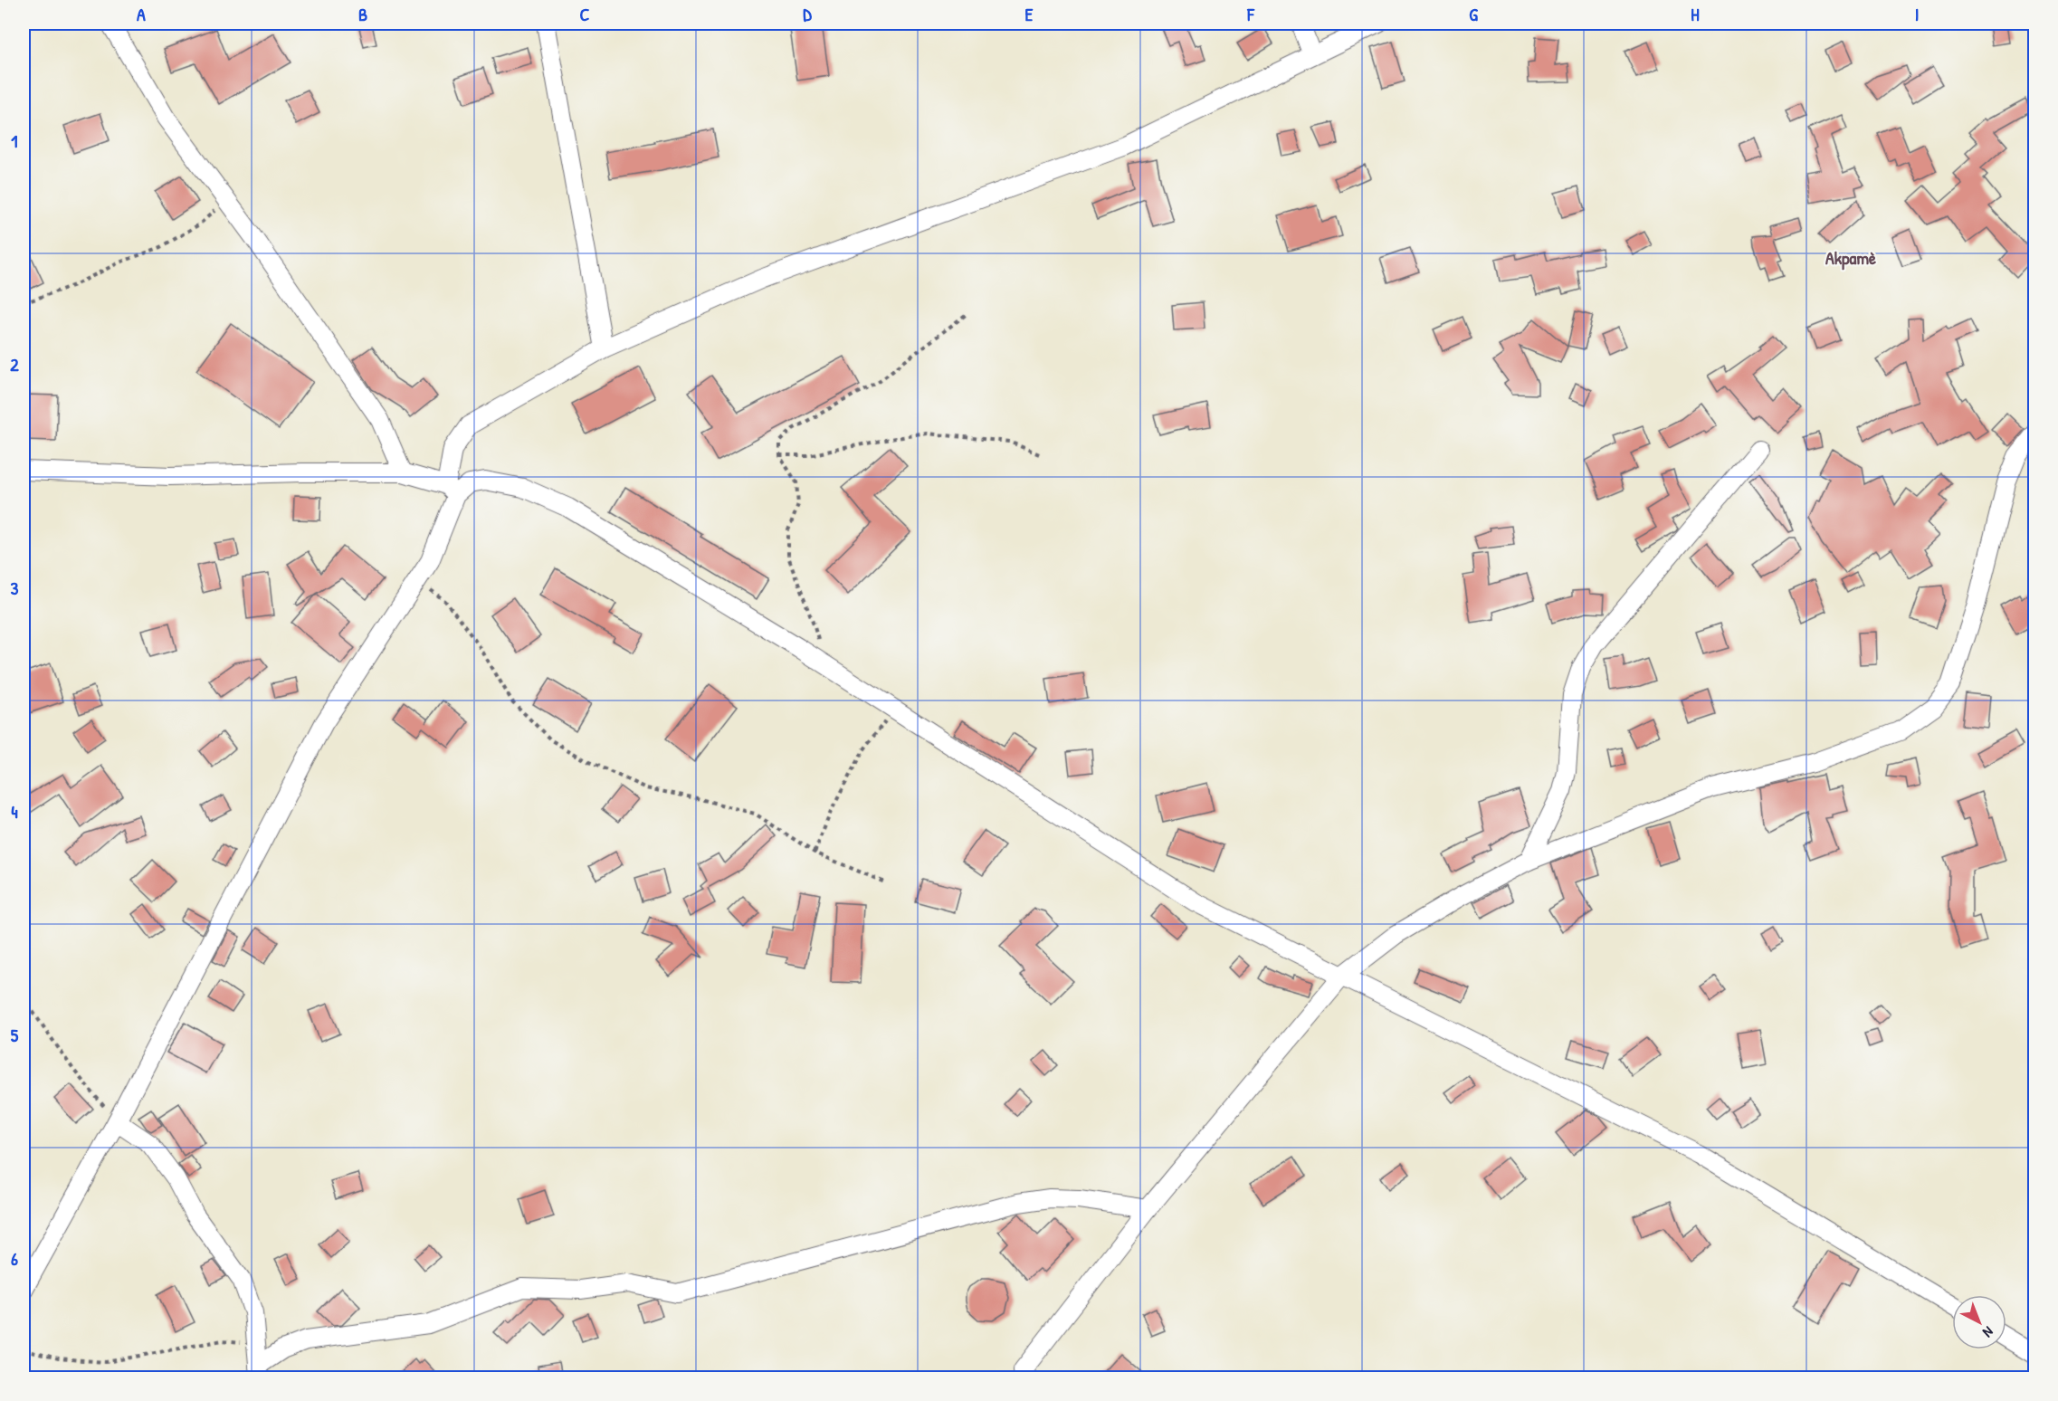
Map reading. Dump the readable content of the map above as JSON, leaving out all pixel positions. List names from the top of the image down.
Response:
{
  "districts": ["Akpamè"],
  "north": "bottom right",
  "grid": {
    "columns": [
      "A",
      "B",
      "C",
      "D",
      "E",
      "F",
      "G",
      "H",
      "I"
    ],
    "rows": [
      "1",
      "2",
      "3",
      "4",
      "5",
      "6"
    ]
  }
}
